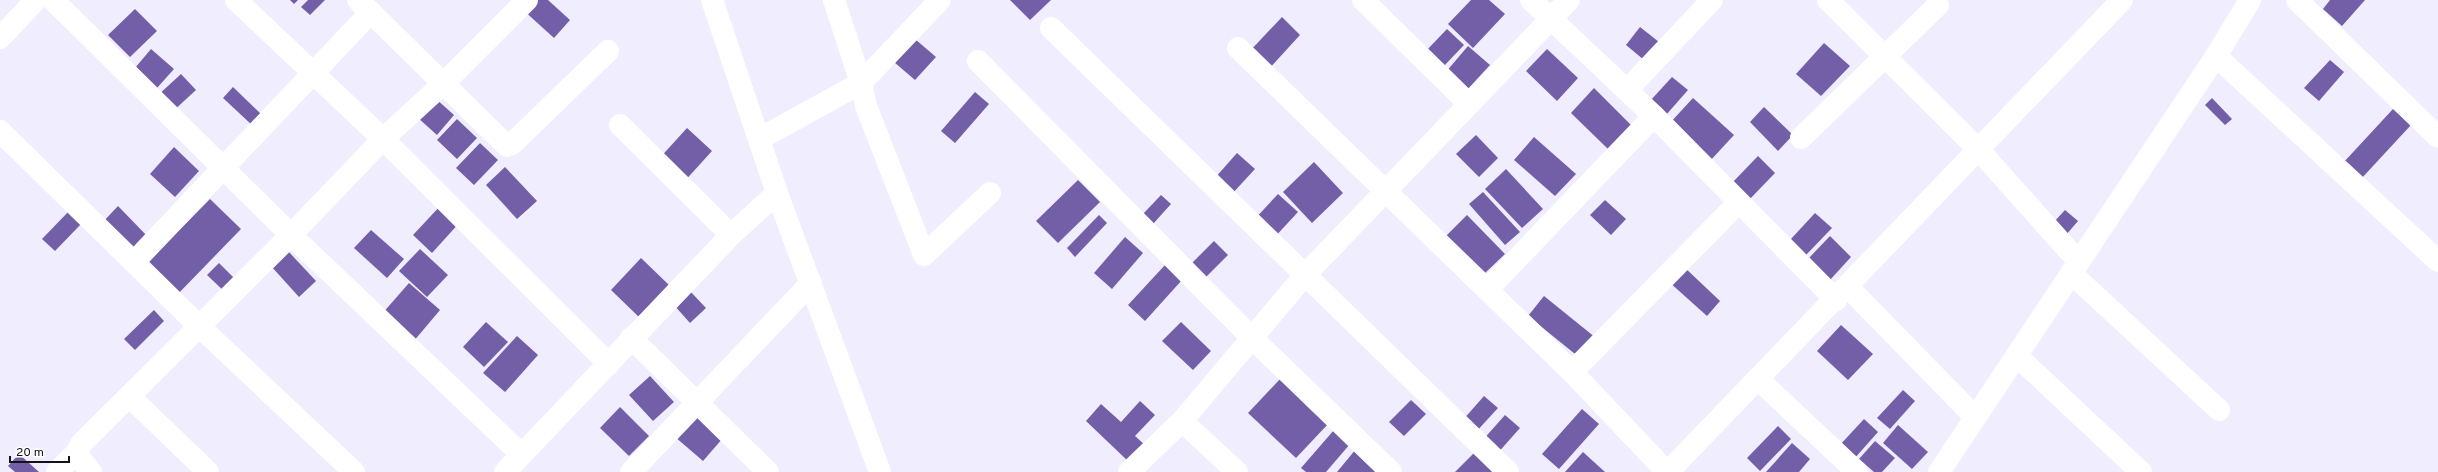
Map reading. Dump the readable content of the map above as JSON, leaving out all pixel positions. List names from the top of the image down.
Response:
{
  "scale_bar": "20 m"
}
